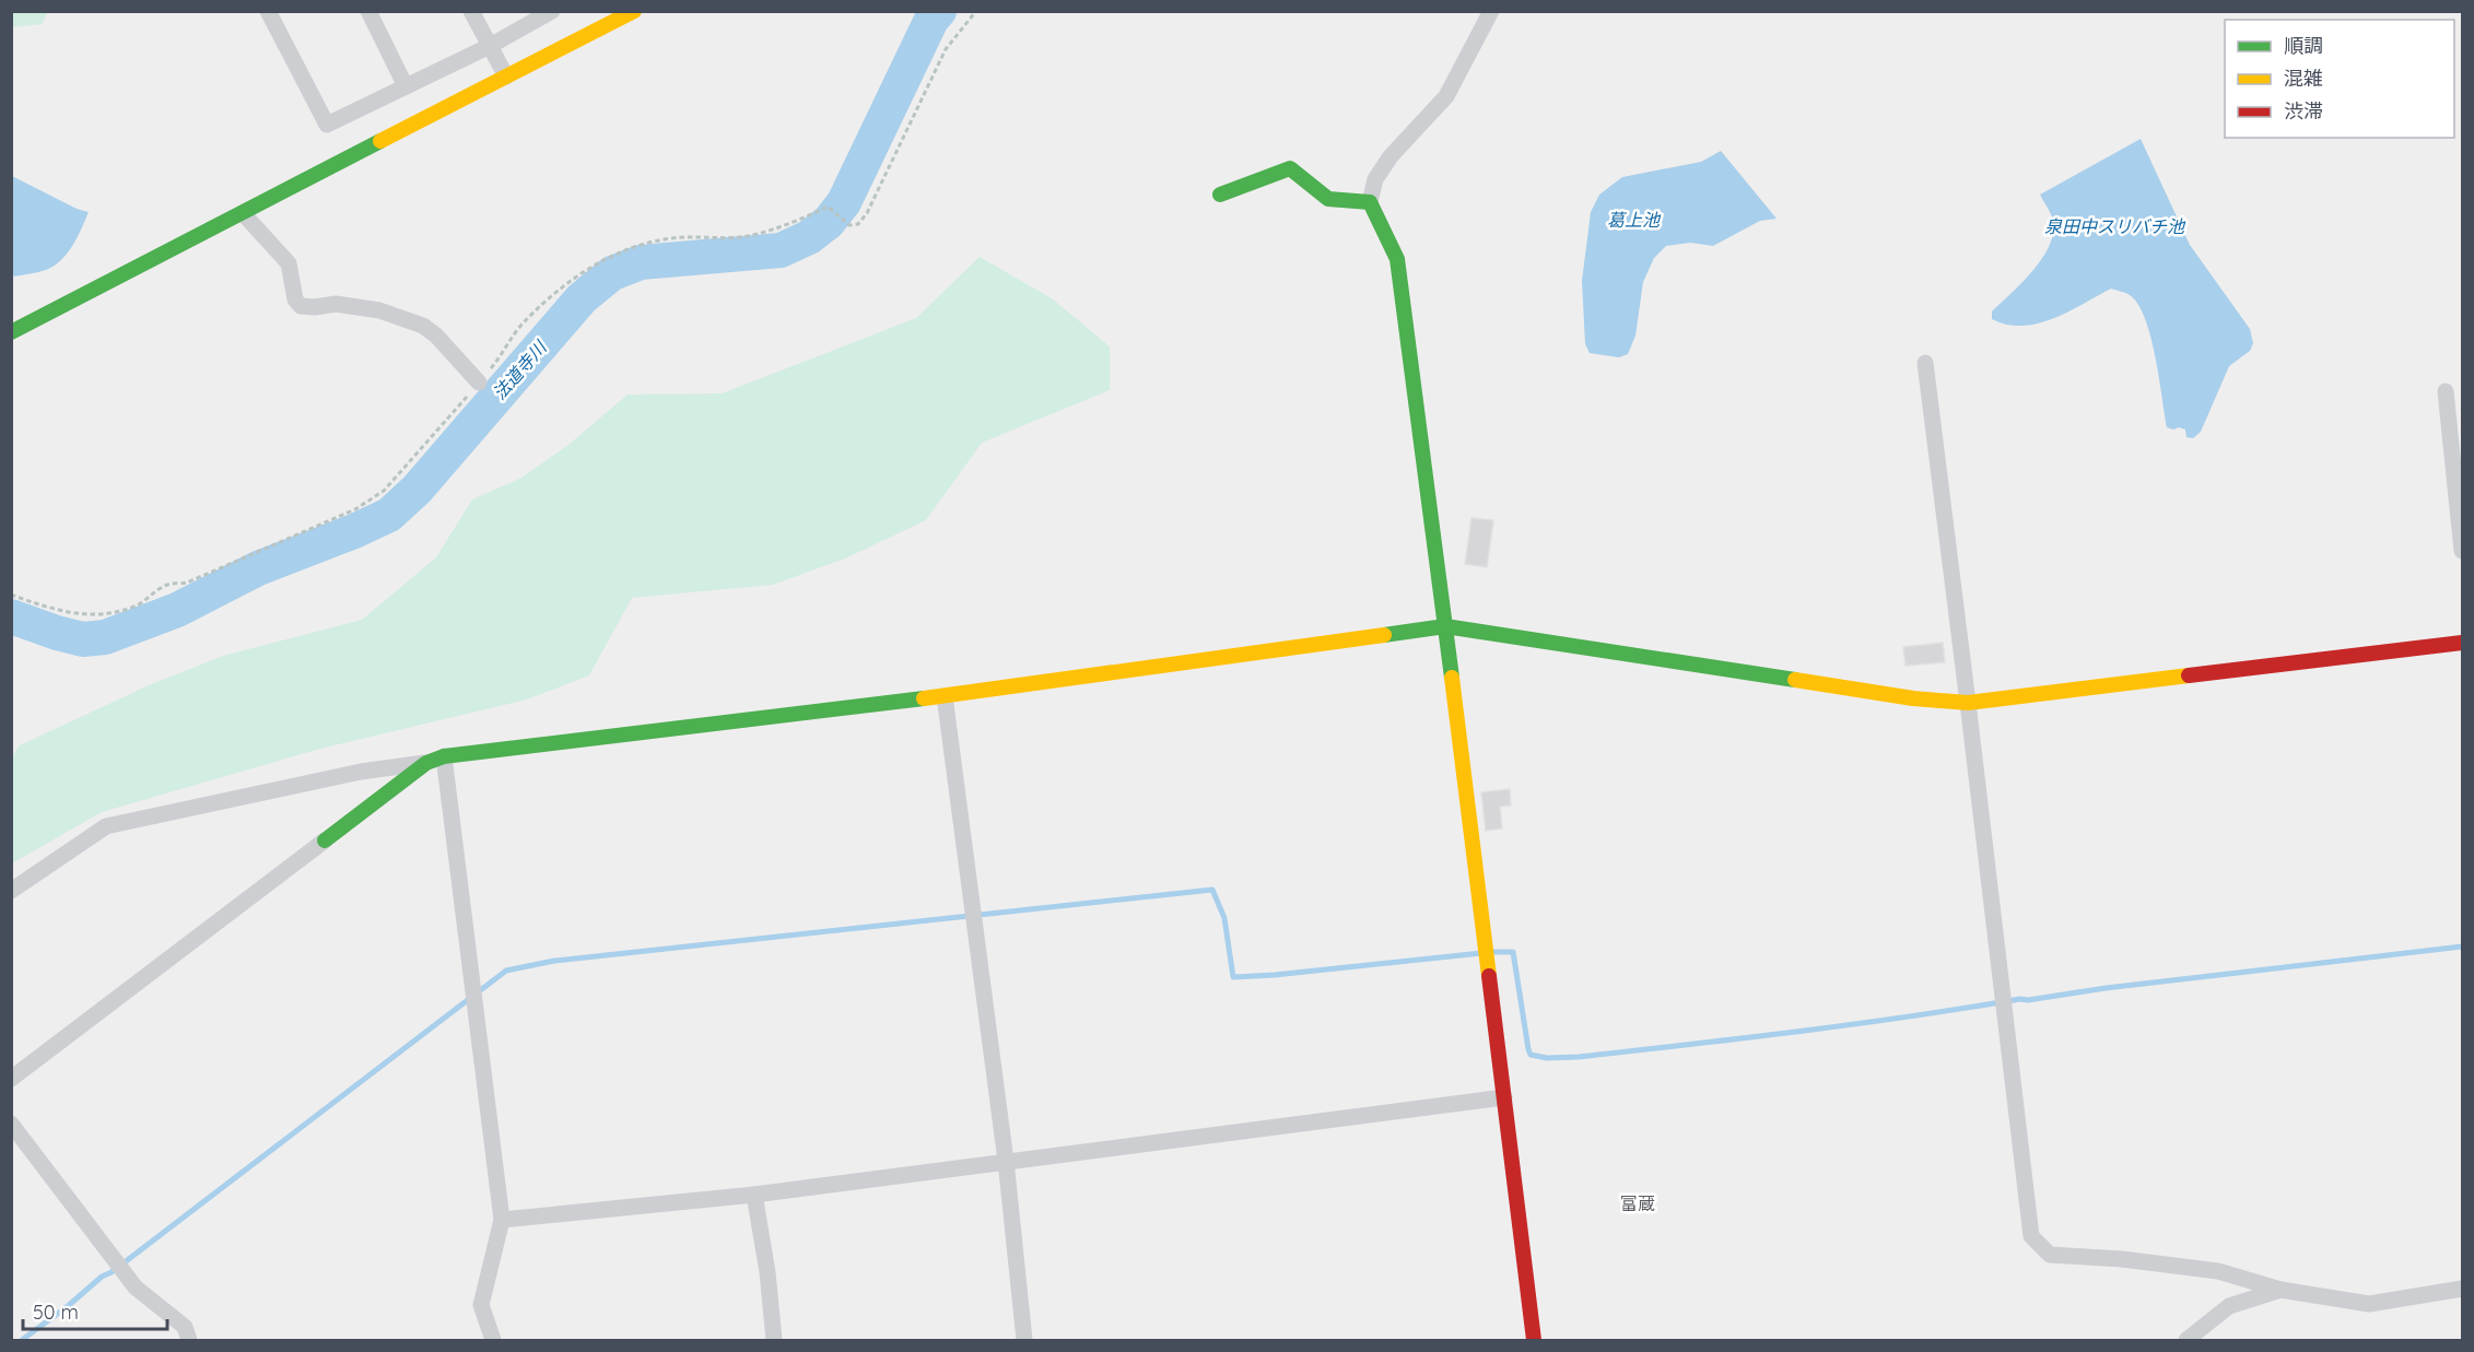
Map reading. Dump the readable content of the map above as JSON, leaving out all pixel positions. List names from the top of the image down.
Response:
{
  "districts": ["富蔵"],
  "water": ["葛上池", "泉田中スリバチ池", "法道寺川"],
  "legend": ["順調", "混雑", "渋滞"],
  "scale_bar": "50 m"
}
